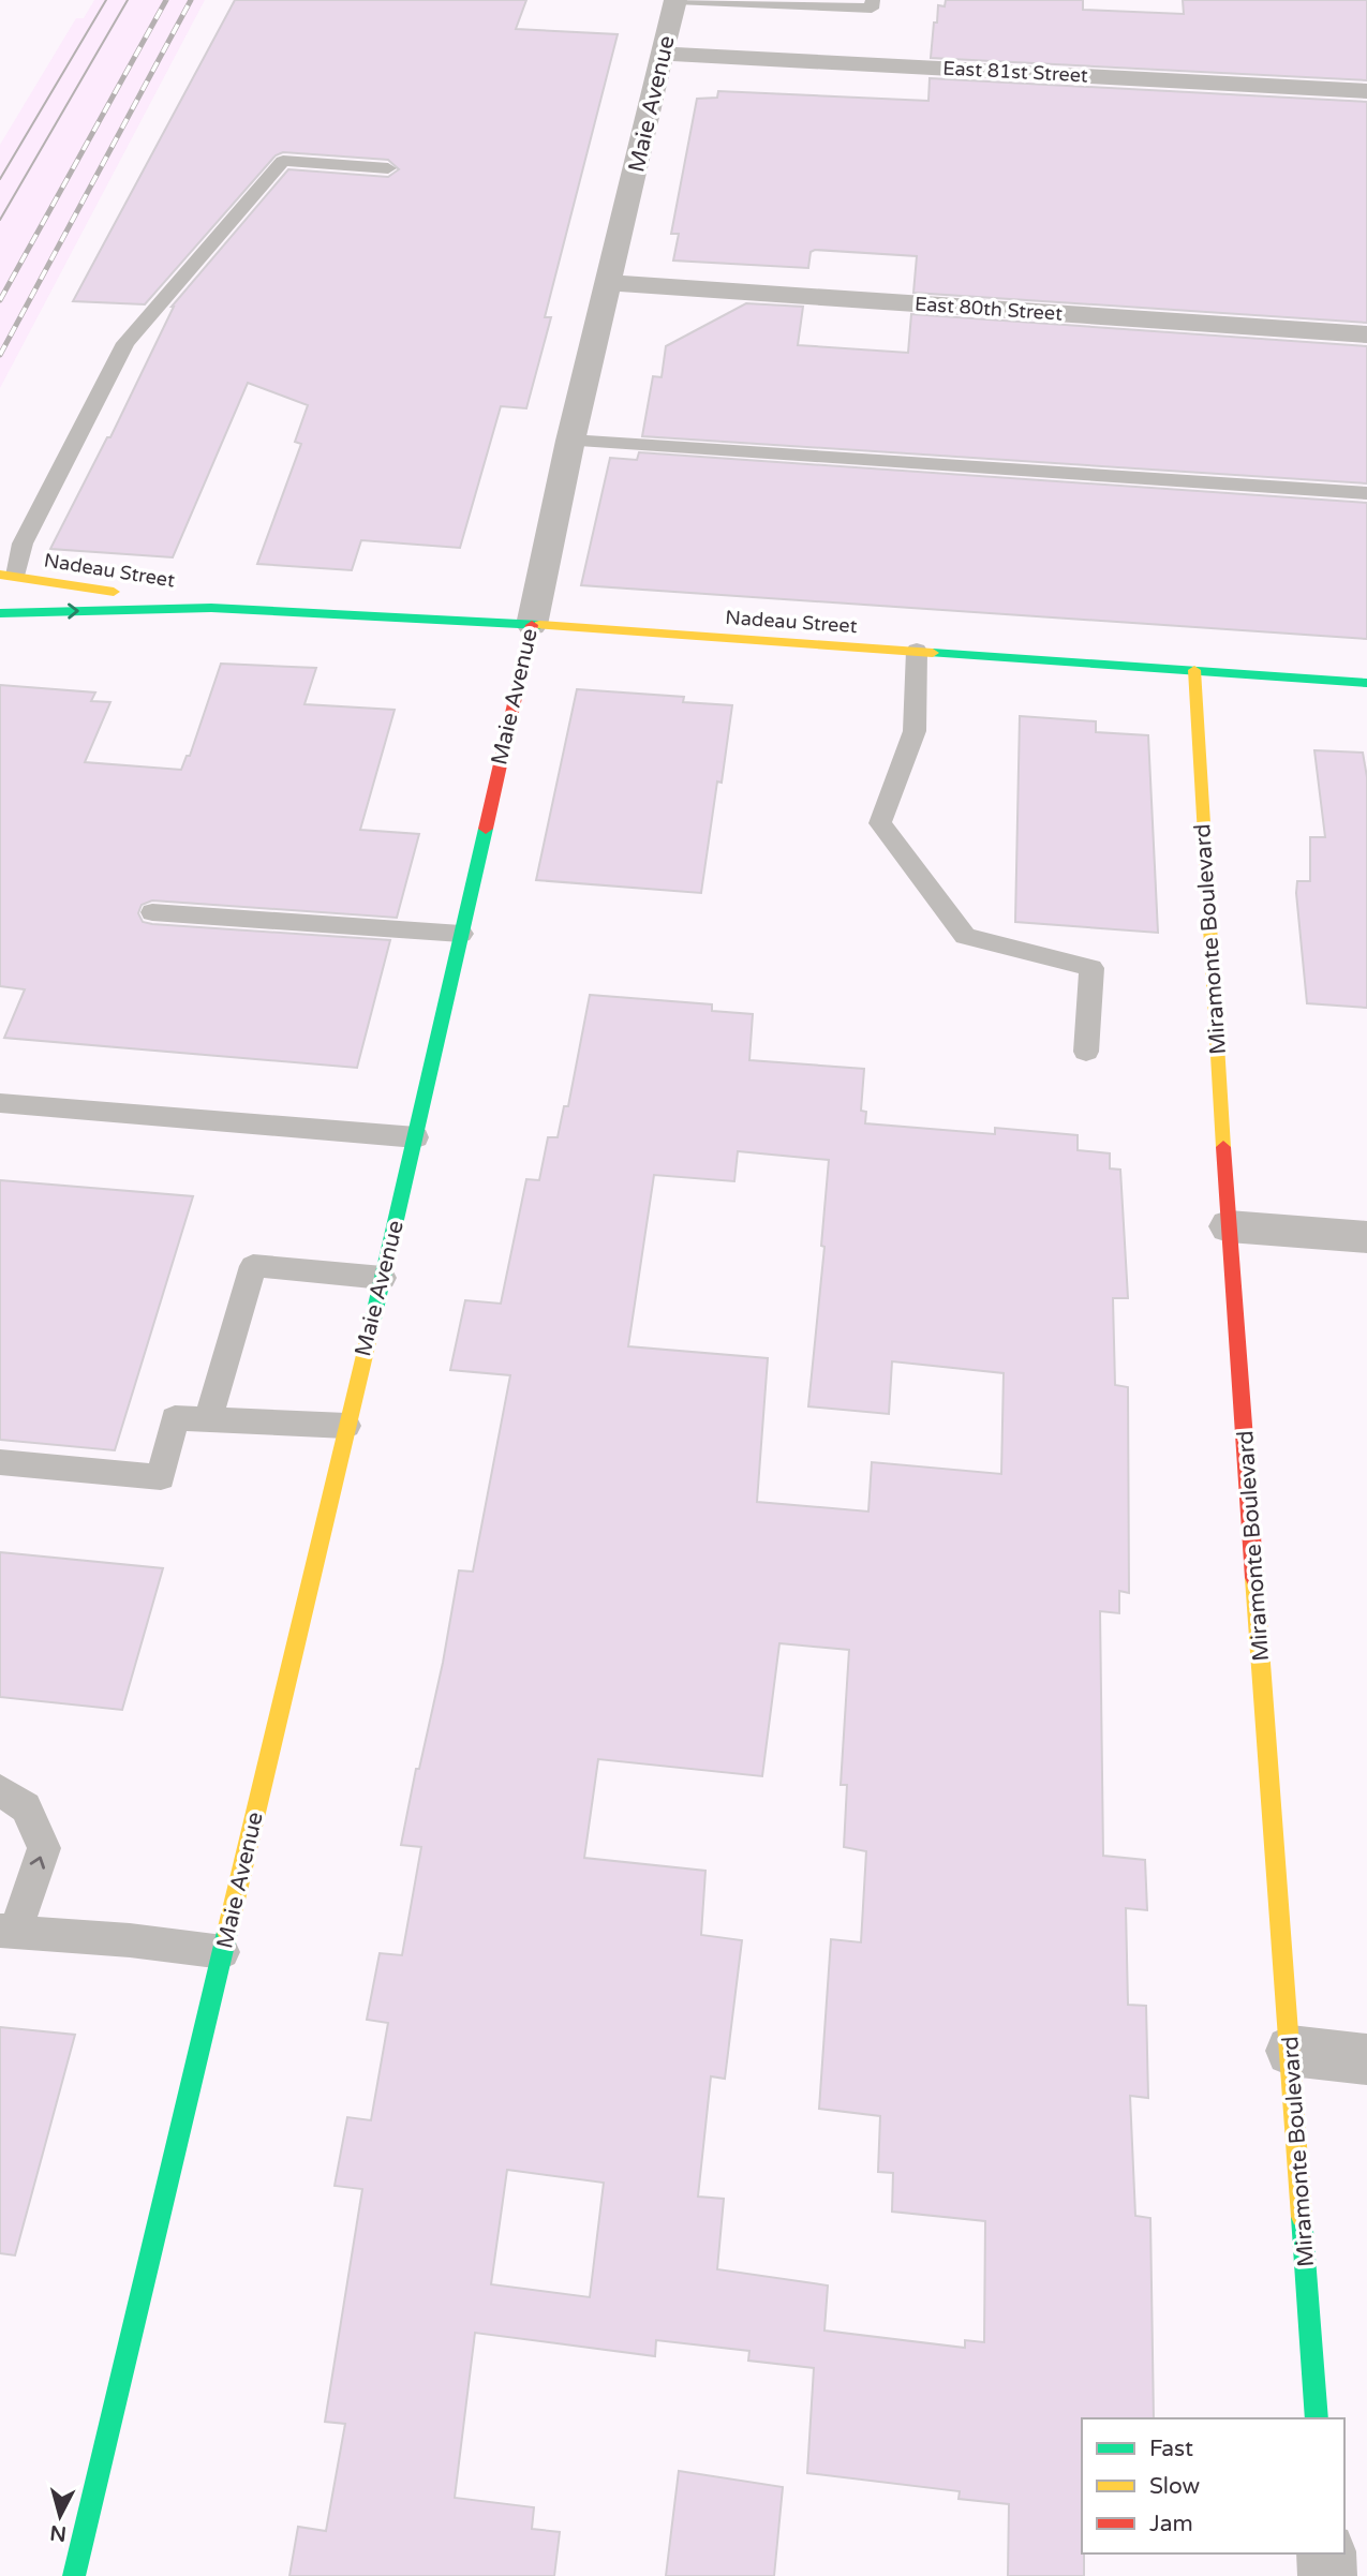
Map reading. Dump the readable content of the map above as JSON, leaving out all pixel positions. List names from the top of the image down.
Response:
{
  "streets": {
    "street": [
      "East 81st Street",
      "Maie Avenue",
      "East 80th Street",
      "Nadeau Street",
      "Miramonte Boulevard"
    ]
  },
  "crossings": [
    ["East 81st Street", "Maie Avenue"],
    ["Maie Avenue", "East 80th Street"],
    ["Maie Avenue", "Nadeau Street"],
    ["Nadeau Street", "Miramonte Boulevard"]
  ],
  "legend": ["Fast", "Slow", "Jam"],
  "north": "bottom"
}
